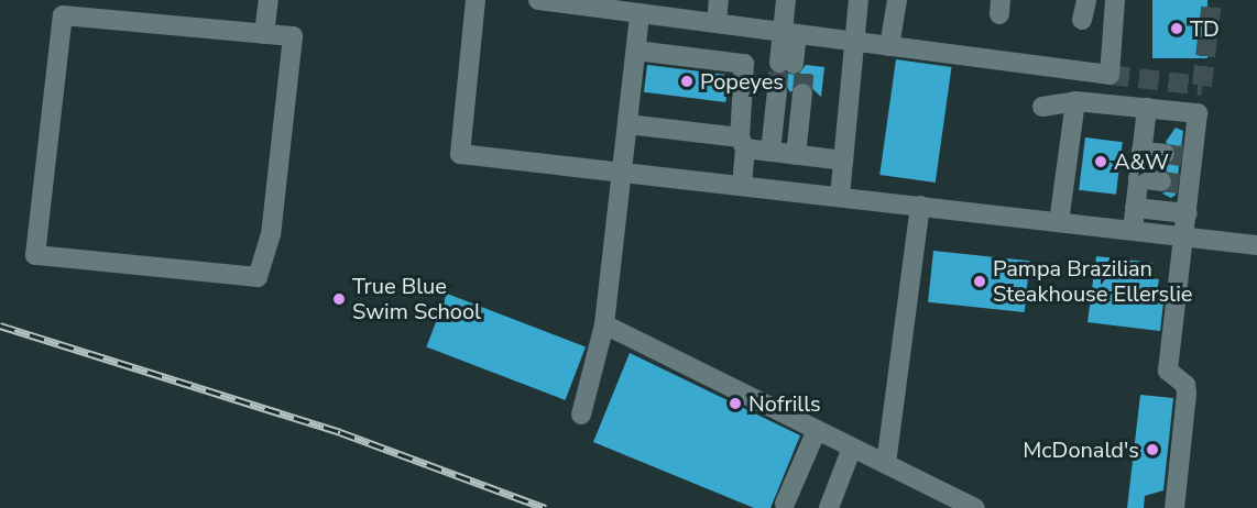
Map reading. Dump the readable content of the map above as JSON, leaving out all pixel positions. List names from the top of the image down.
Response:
{
  "places": [
    "TD",
    "Popeyes",
    "A&W",
    "Pampa Brazilian Steakhouse Ellerslie",
    "True Blue Swim School",
    "Nofrills",
    "McDonald's"
  ]
}
